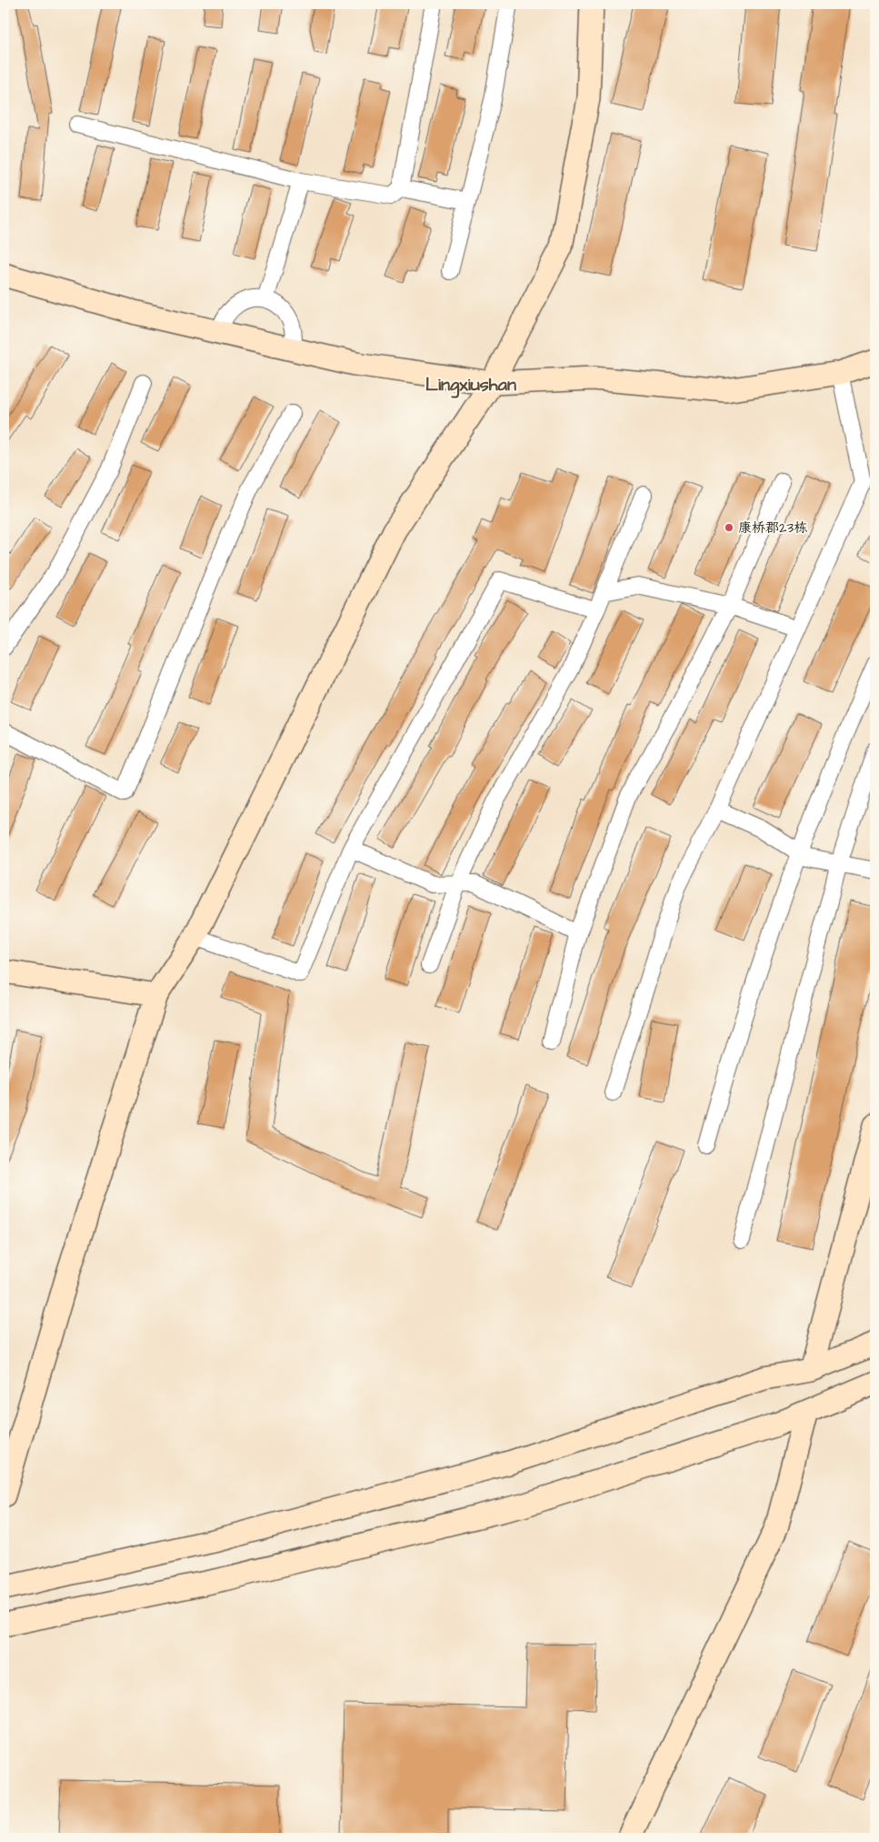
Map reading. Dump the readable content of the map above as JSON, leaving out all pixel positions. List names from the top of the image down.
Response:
{
  "districts": ["Lingxiushan"],
  "places": ["康桥郡23栋"]
}
